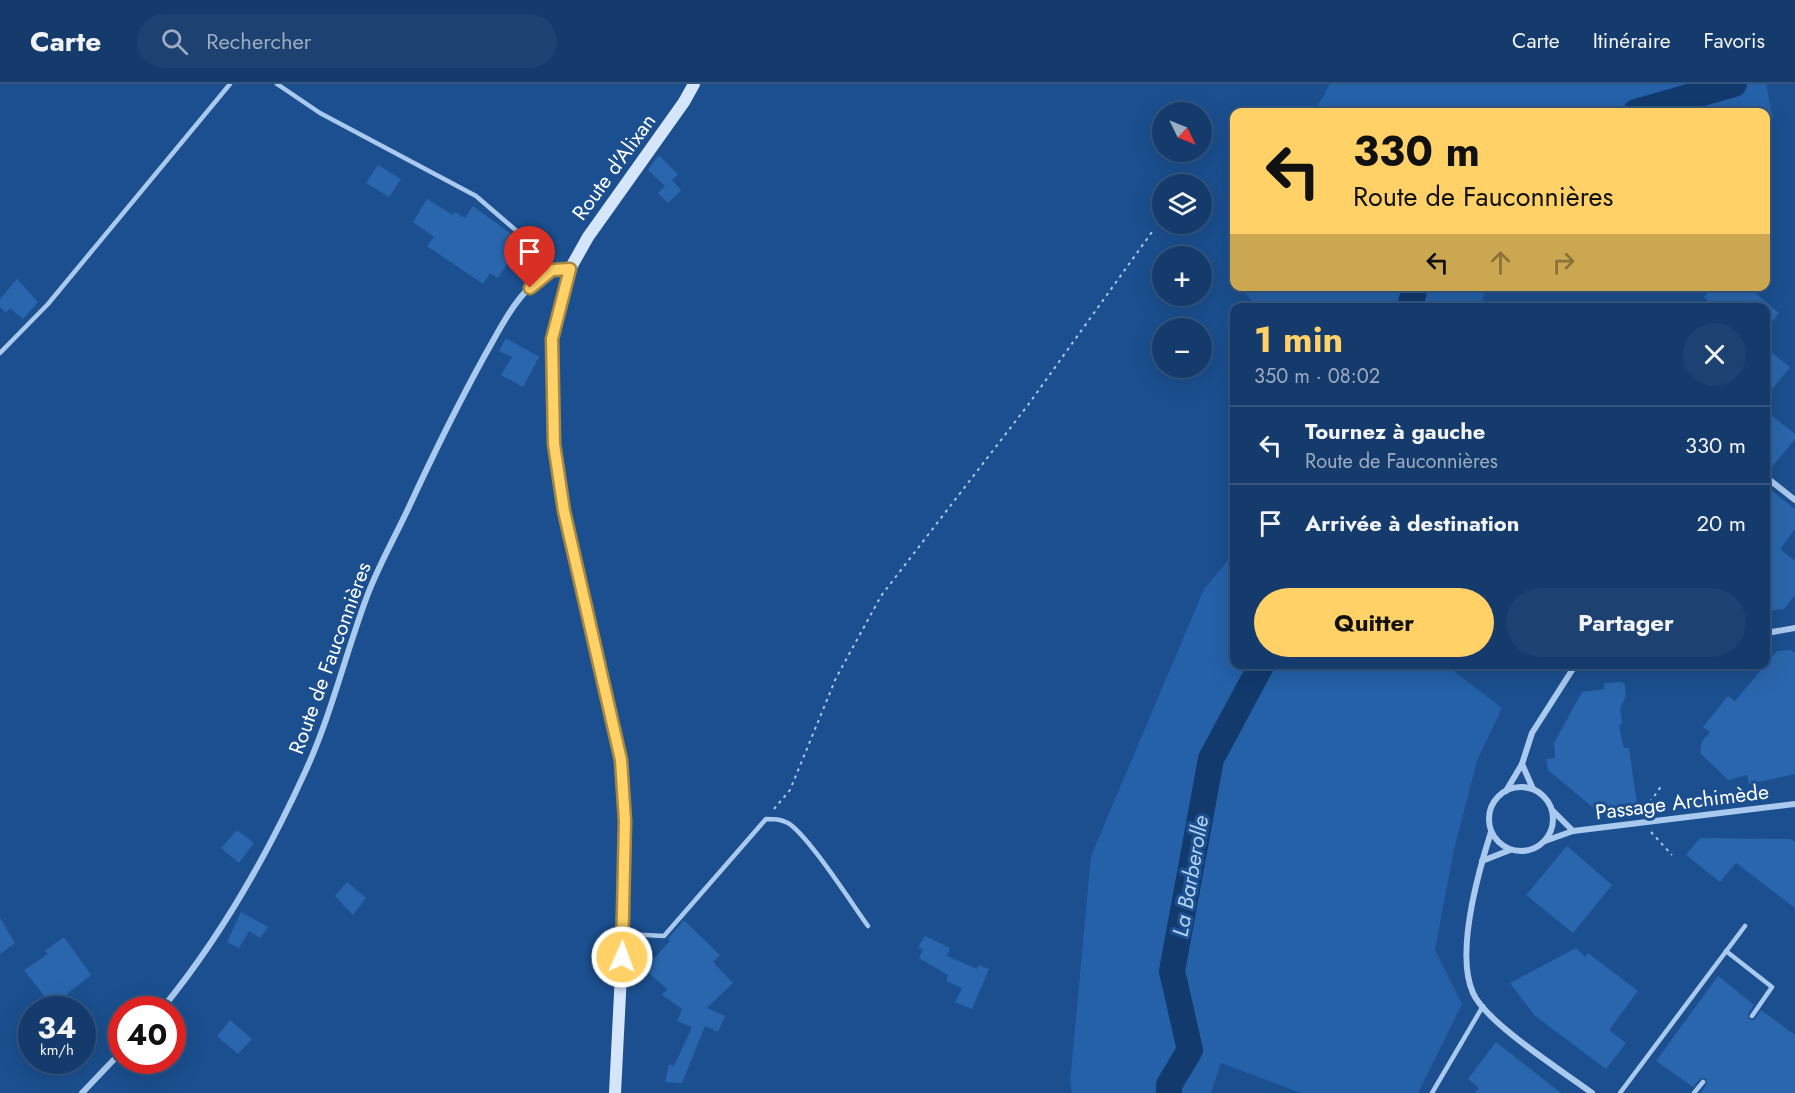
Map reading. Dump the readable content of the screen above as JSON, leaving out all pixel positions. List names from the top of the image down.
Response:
{
  "streets": {
    "street": ["Route d'Alixan", "Route de Fauconnières", "Passage Archimède"]
  },
  "water": ["La Barberolle"],
  "north": "bottom right",
  "page": {
    "header": "Carte",
    "search": "Rechercher",
    "nav": ["Carte", "Itinéraire", "Favoris"],
    "map_buttons": ["+", "−"],
    "turn": ["330 m", "Route de Fauconnières"],
    "heading": ["1 min", "350 m · 08:02"],
    "list": [
      {
        "name": "Tournez à gauche",
        "note": "Route de Fauconnières",
        "value": "330 m"
      },
      {
        "name": "Arrivée à destination",
        "value": "20 m"
      }
    ],
    "buttons": ["Quitter", "Partager"],
    "speed": "34 km/h",
    "limit": "40"
  }
}
